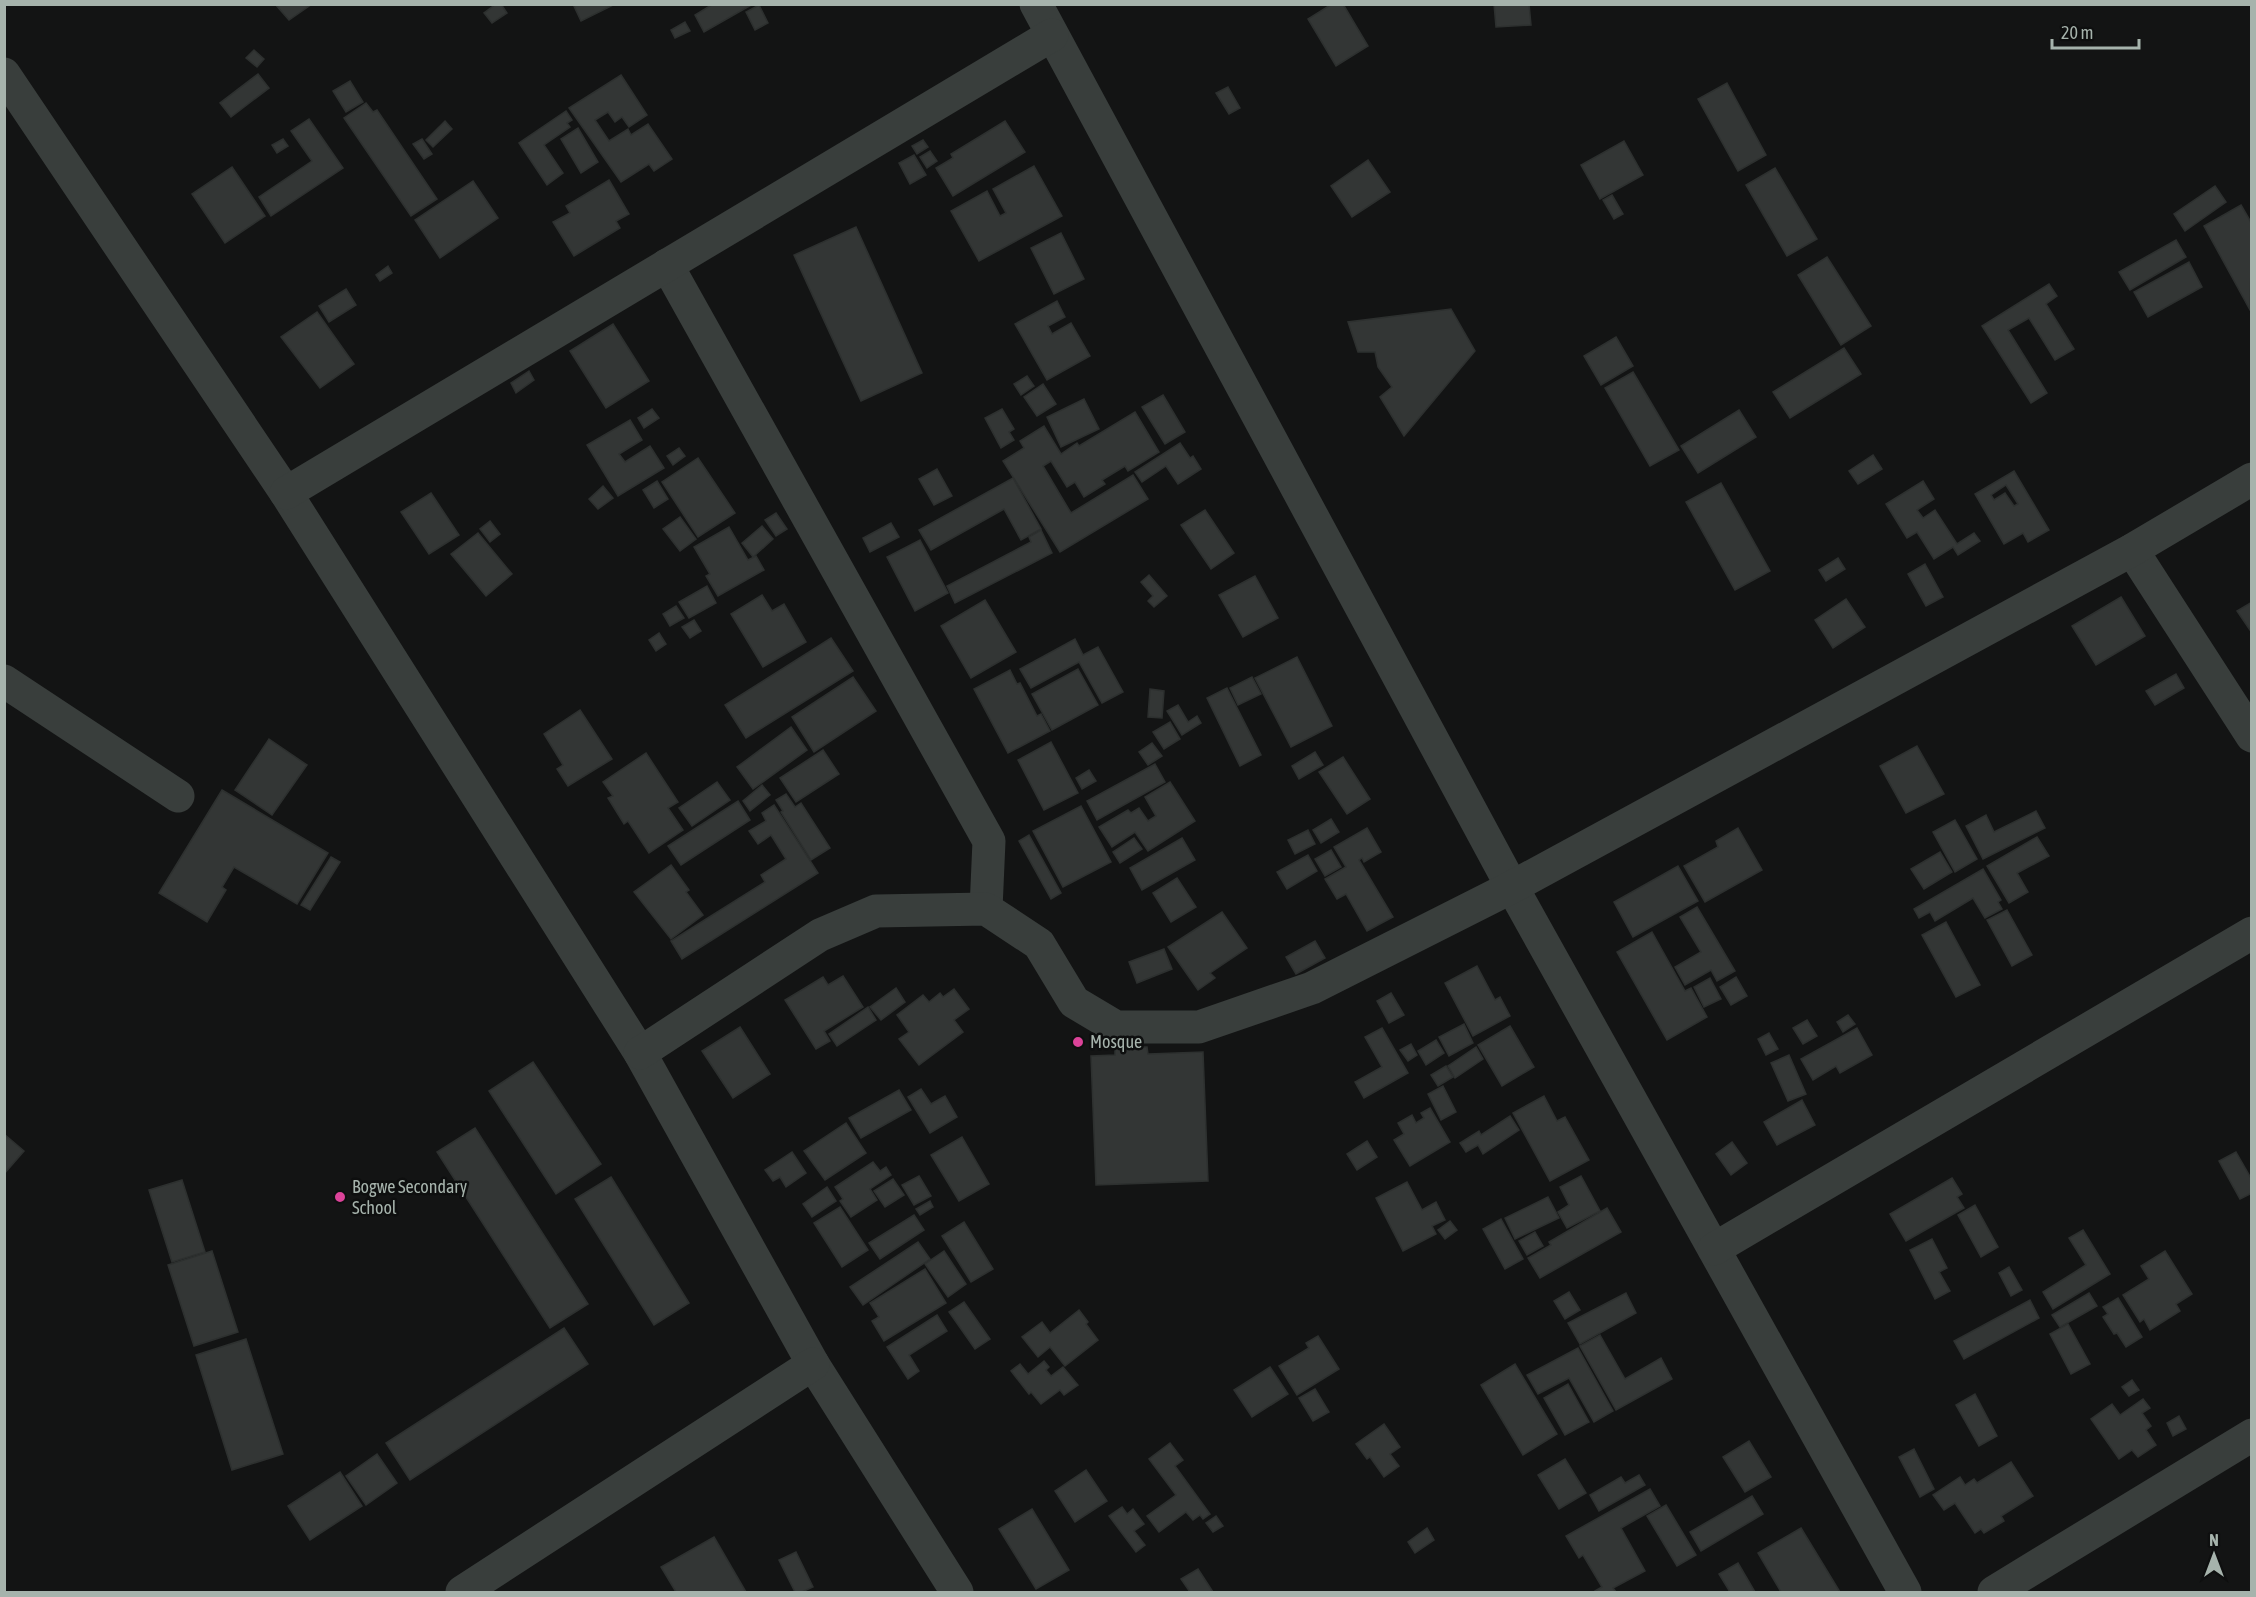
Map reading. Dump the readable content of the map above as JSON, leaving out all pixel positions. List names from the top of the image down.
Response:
{
  "places": ["Mosque", "Bogwe Secondary School"],
  "scale_bar": "20 m",
  "north": "top"
}
